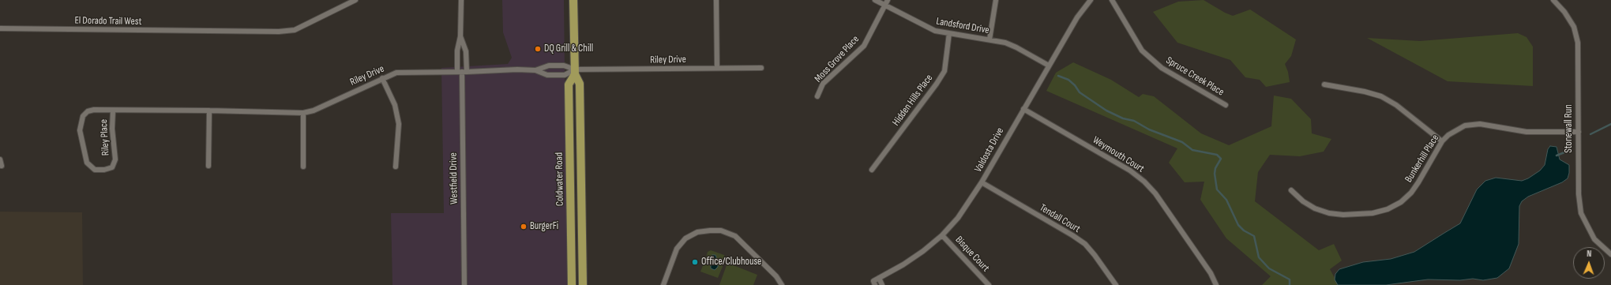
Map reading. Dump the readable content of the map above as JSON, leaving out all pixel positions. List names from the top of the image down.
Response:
{
  "streets": {
    "main road": ["Coldwater Road"],
    "street": [
      "El Dorado Trail West",
      "Landsford Drive",
      "Moss Grove Place",
      "Riley Drive",
      "Spruce Creek Place",
      "Hidden Hills Place",
      "Stonewall Run",
      "Riley Place",
      "Valdosta Drive",
      "Weymouth Court",
      "Bunkerhill Place",
      "Westfield Drive",
      "Tendall Court",
      "Bisque Court"
    ]
  },
  "crossings": [
    ["Landsford Drive", "Moss Grove Place"],
    ["Landsford Drive", "Hidden Hills Place"],
    ["Landsford Drive", "Valdosta Drive"],
    ["Riley Drive", "Riley Place"],
    ["Riley Drive", "Westfield Drive"],
    ["Riley Drive", "Coldwater Road"],
    ["Stonewall Run", "Bunkerhill Place"],
    ["Valdosta Drive", "Weymouth Court"],
    ["Valdosta Drive", "Tendall Court"],
    ["Valdosta Drive", "Bisque Court"]
  ],
  "places": ["DQ Grill & Chill", "BurgerFi", "Office/Clubhouse"],
  "north": "top"
}
